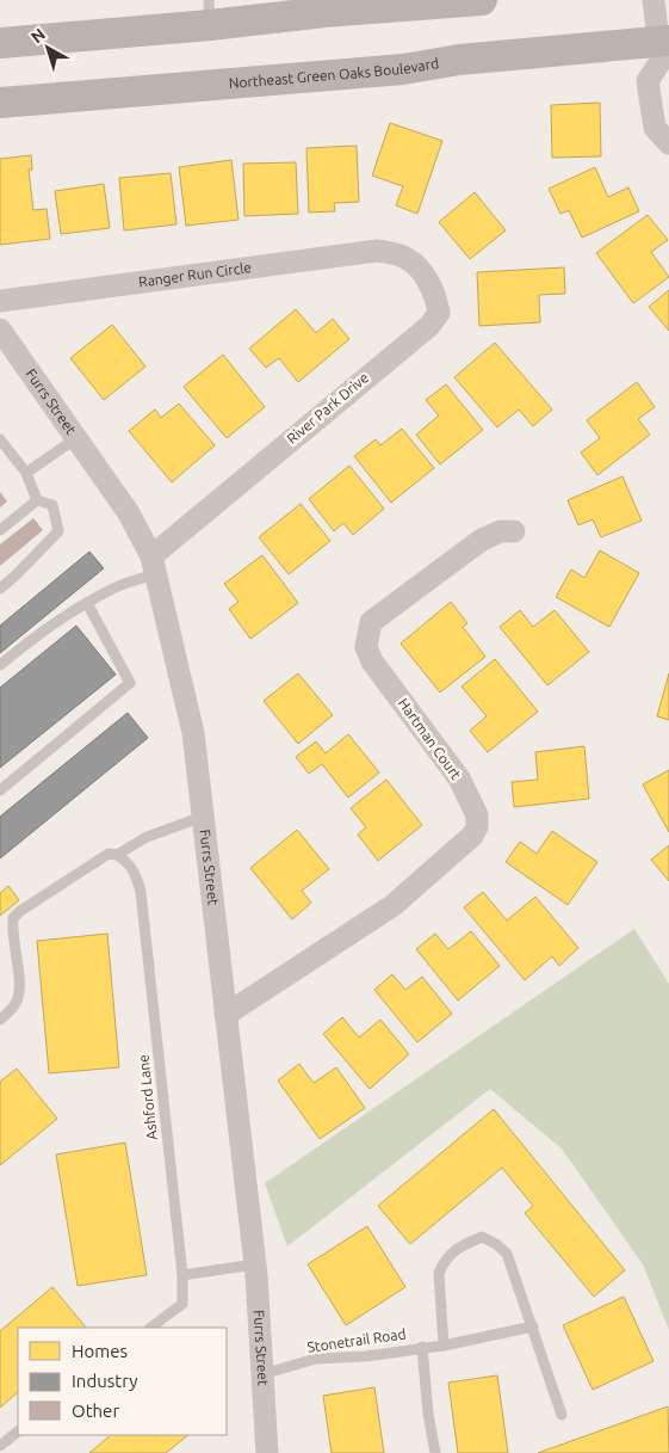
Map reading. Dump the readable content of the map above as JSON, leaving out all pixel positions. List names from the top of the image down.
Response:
{
  "streets": {
    "main road": ["Northeast Green Oaks Boulevard"],
    "street": [
      "Ranger Run Circle",
      "Furrs Street",
      "River Park Drive",
      "Hartman Court"
    ],
    "lane": ["Ashford Lane", "Stonetrail Road"]
  },
  "crossings": [
    ["Ranger Run Circle", "River Park Drive"],
    ["Furrs Street", "River Park Drive"],
    ["Furrs Street", "Hartman Court"],
    ["Furrs Street", "Stonetrail Road"]
  ],
  "legend": ["Homes", "Industry", "Other"],
  "north": "top left"
}
